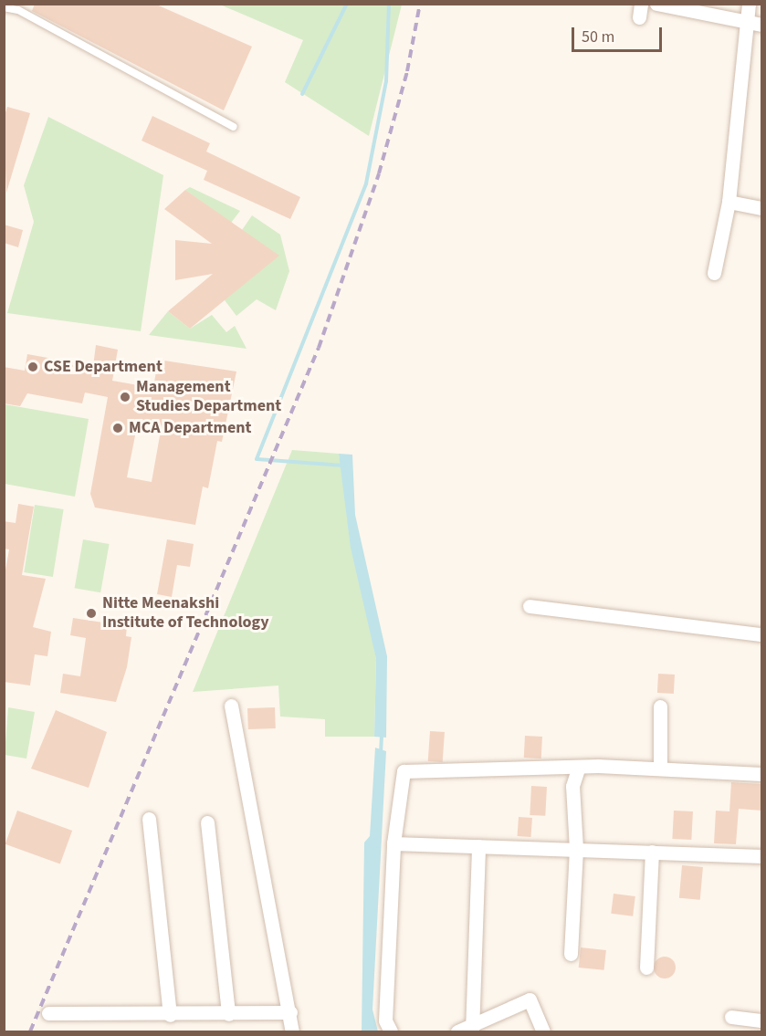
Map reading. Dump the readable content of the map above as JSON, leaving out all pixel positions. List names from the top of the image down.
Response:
{
  "places": [
    "CSE Department",
    "Management Studies Department",
    "MCA Department",
    "Nitte Meenakshi Institute of Technology"
  ],
  "scale_bar": "50 m"
}
